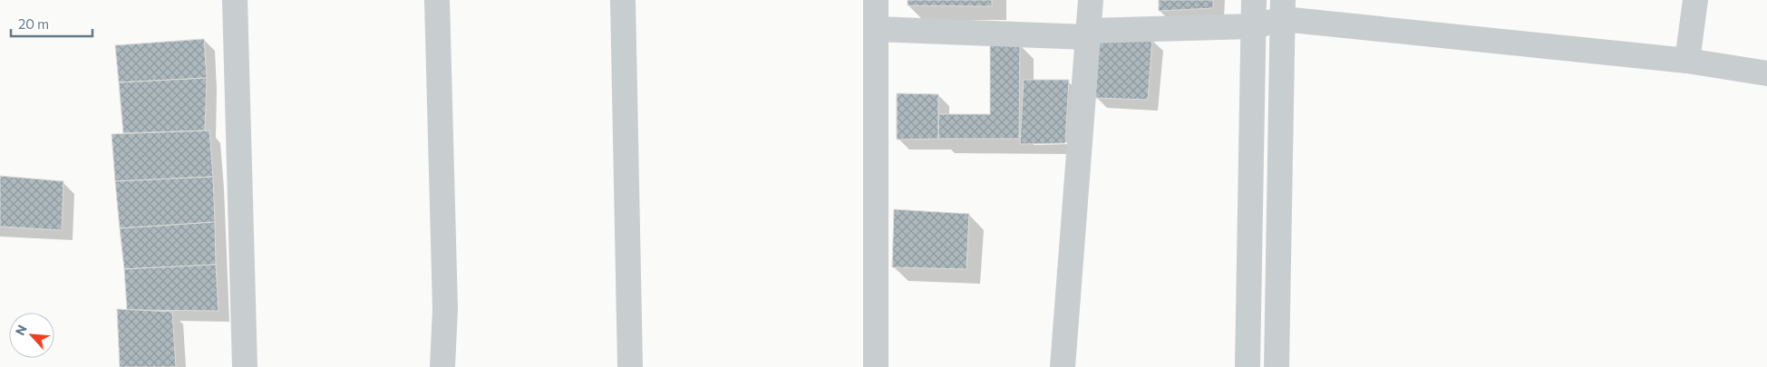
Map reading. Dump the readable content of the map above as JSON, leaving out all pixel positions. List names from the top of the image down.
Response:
{
  "scale_bar": "20 m",
  "north": "top left"
}
